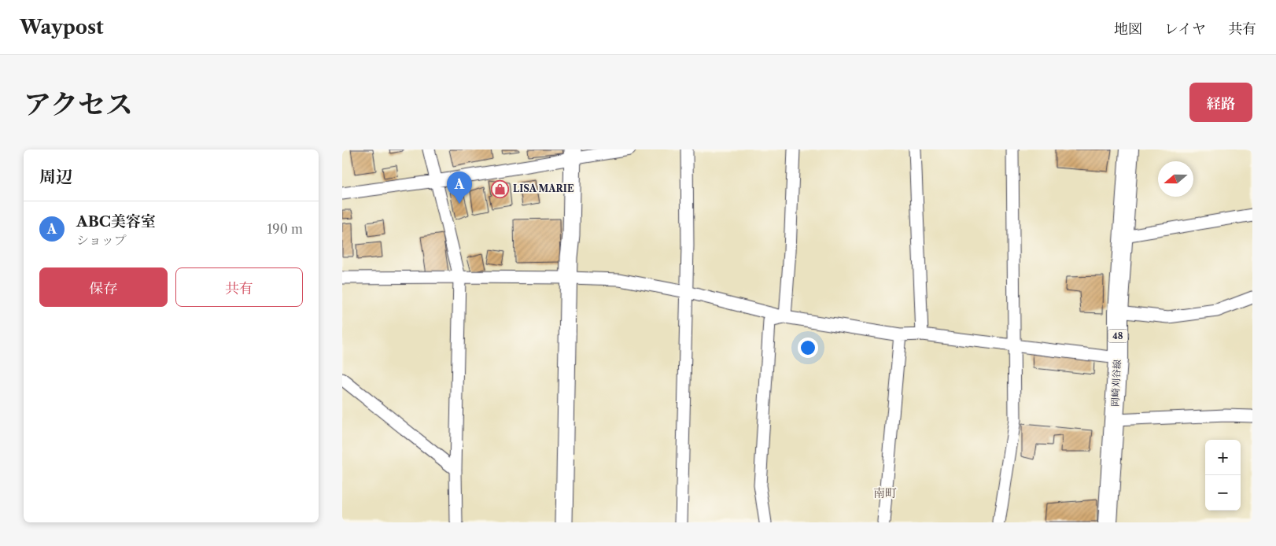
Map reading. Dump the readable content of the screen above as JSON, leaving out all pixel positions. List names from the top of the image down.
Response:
{
  "streets": {
    "main road": ["48", "岡崎刈谷線"]
  },
  "districts": ["南町"],
  "places": {
    "shop": ["LISA MARIE"]
  },
  "north": "left",
  "page": {
    "header": "Waypost",
    "nav": ["地図", "レイヤ", "共有"],
    "title": "アクセス",
    "buttons": [
      "経路",
      ["保存", "共有"]
    ],
    "heading": "周辺",
    "pins": "A",
    "list": [
      {
        "mark": "A",
        "name": "ABC美容室",
        "note": "ショップ",
        "value": "190 m"
      }
    ],
    "map_buttons": ["+", "−"]
  }
}
